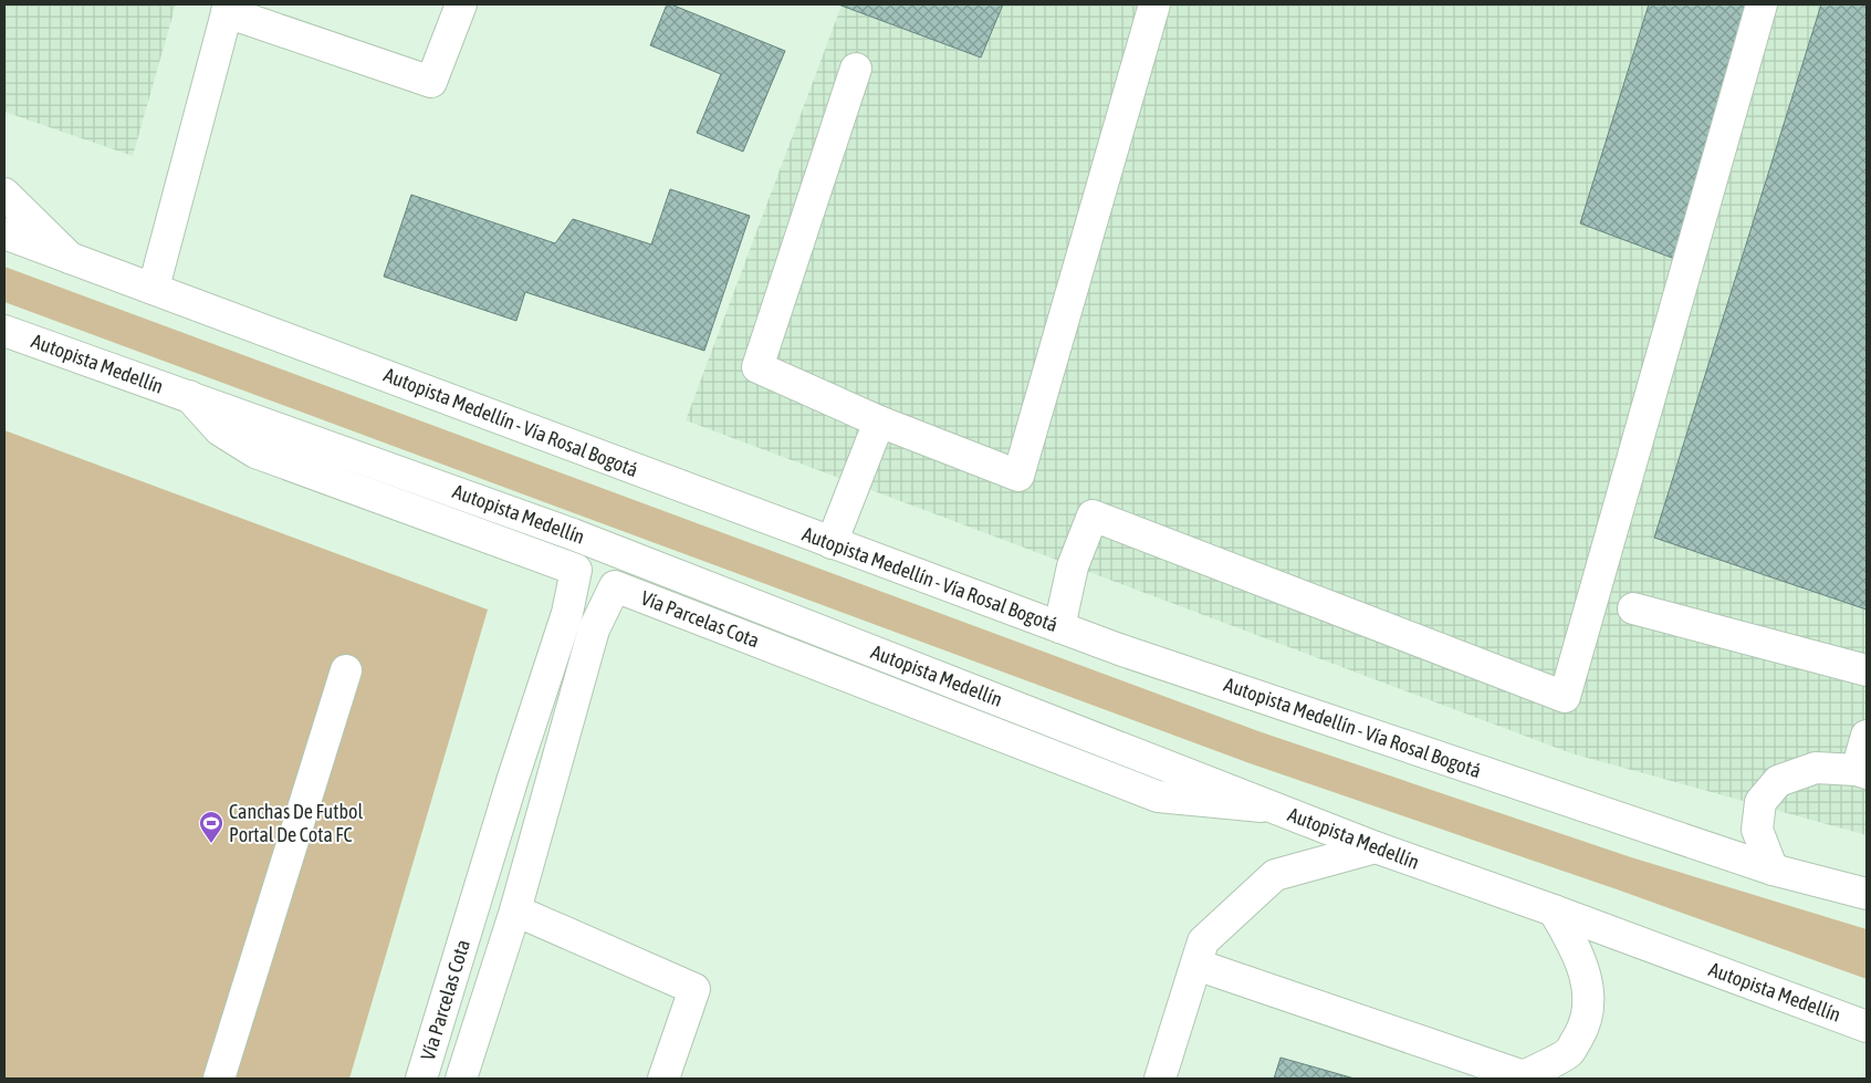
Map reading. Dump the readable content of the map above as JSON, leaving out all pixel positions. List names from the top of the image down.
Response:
{
  "streets": {
    "main road": ["Autopista Medellín", "Autopista Medellín - Vía Rosal Bogotá", "Vía Parcelas Cota"]
  },
  "crossings": [
    ["Autopista Medellín", "Vía Parcelas Cota"]
  ],
  "places": {
    "sports": ["Canchas De Futbol Portal De Cota FC"]
  }
}
